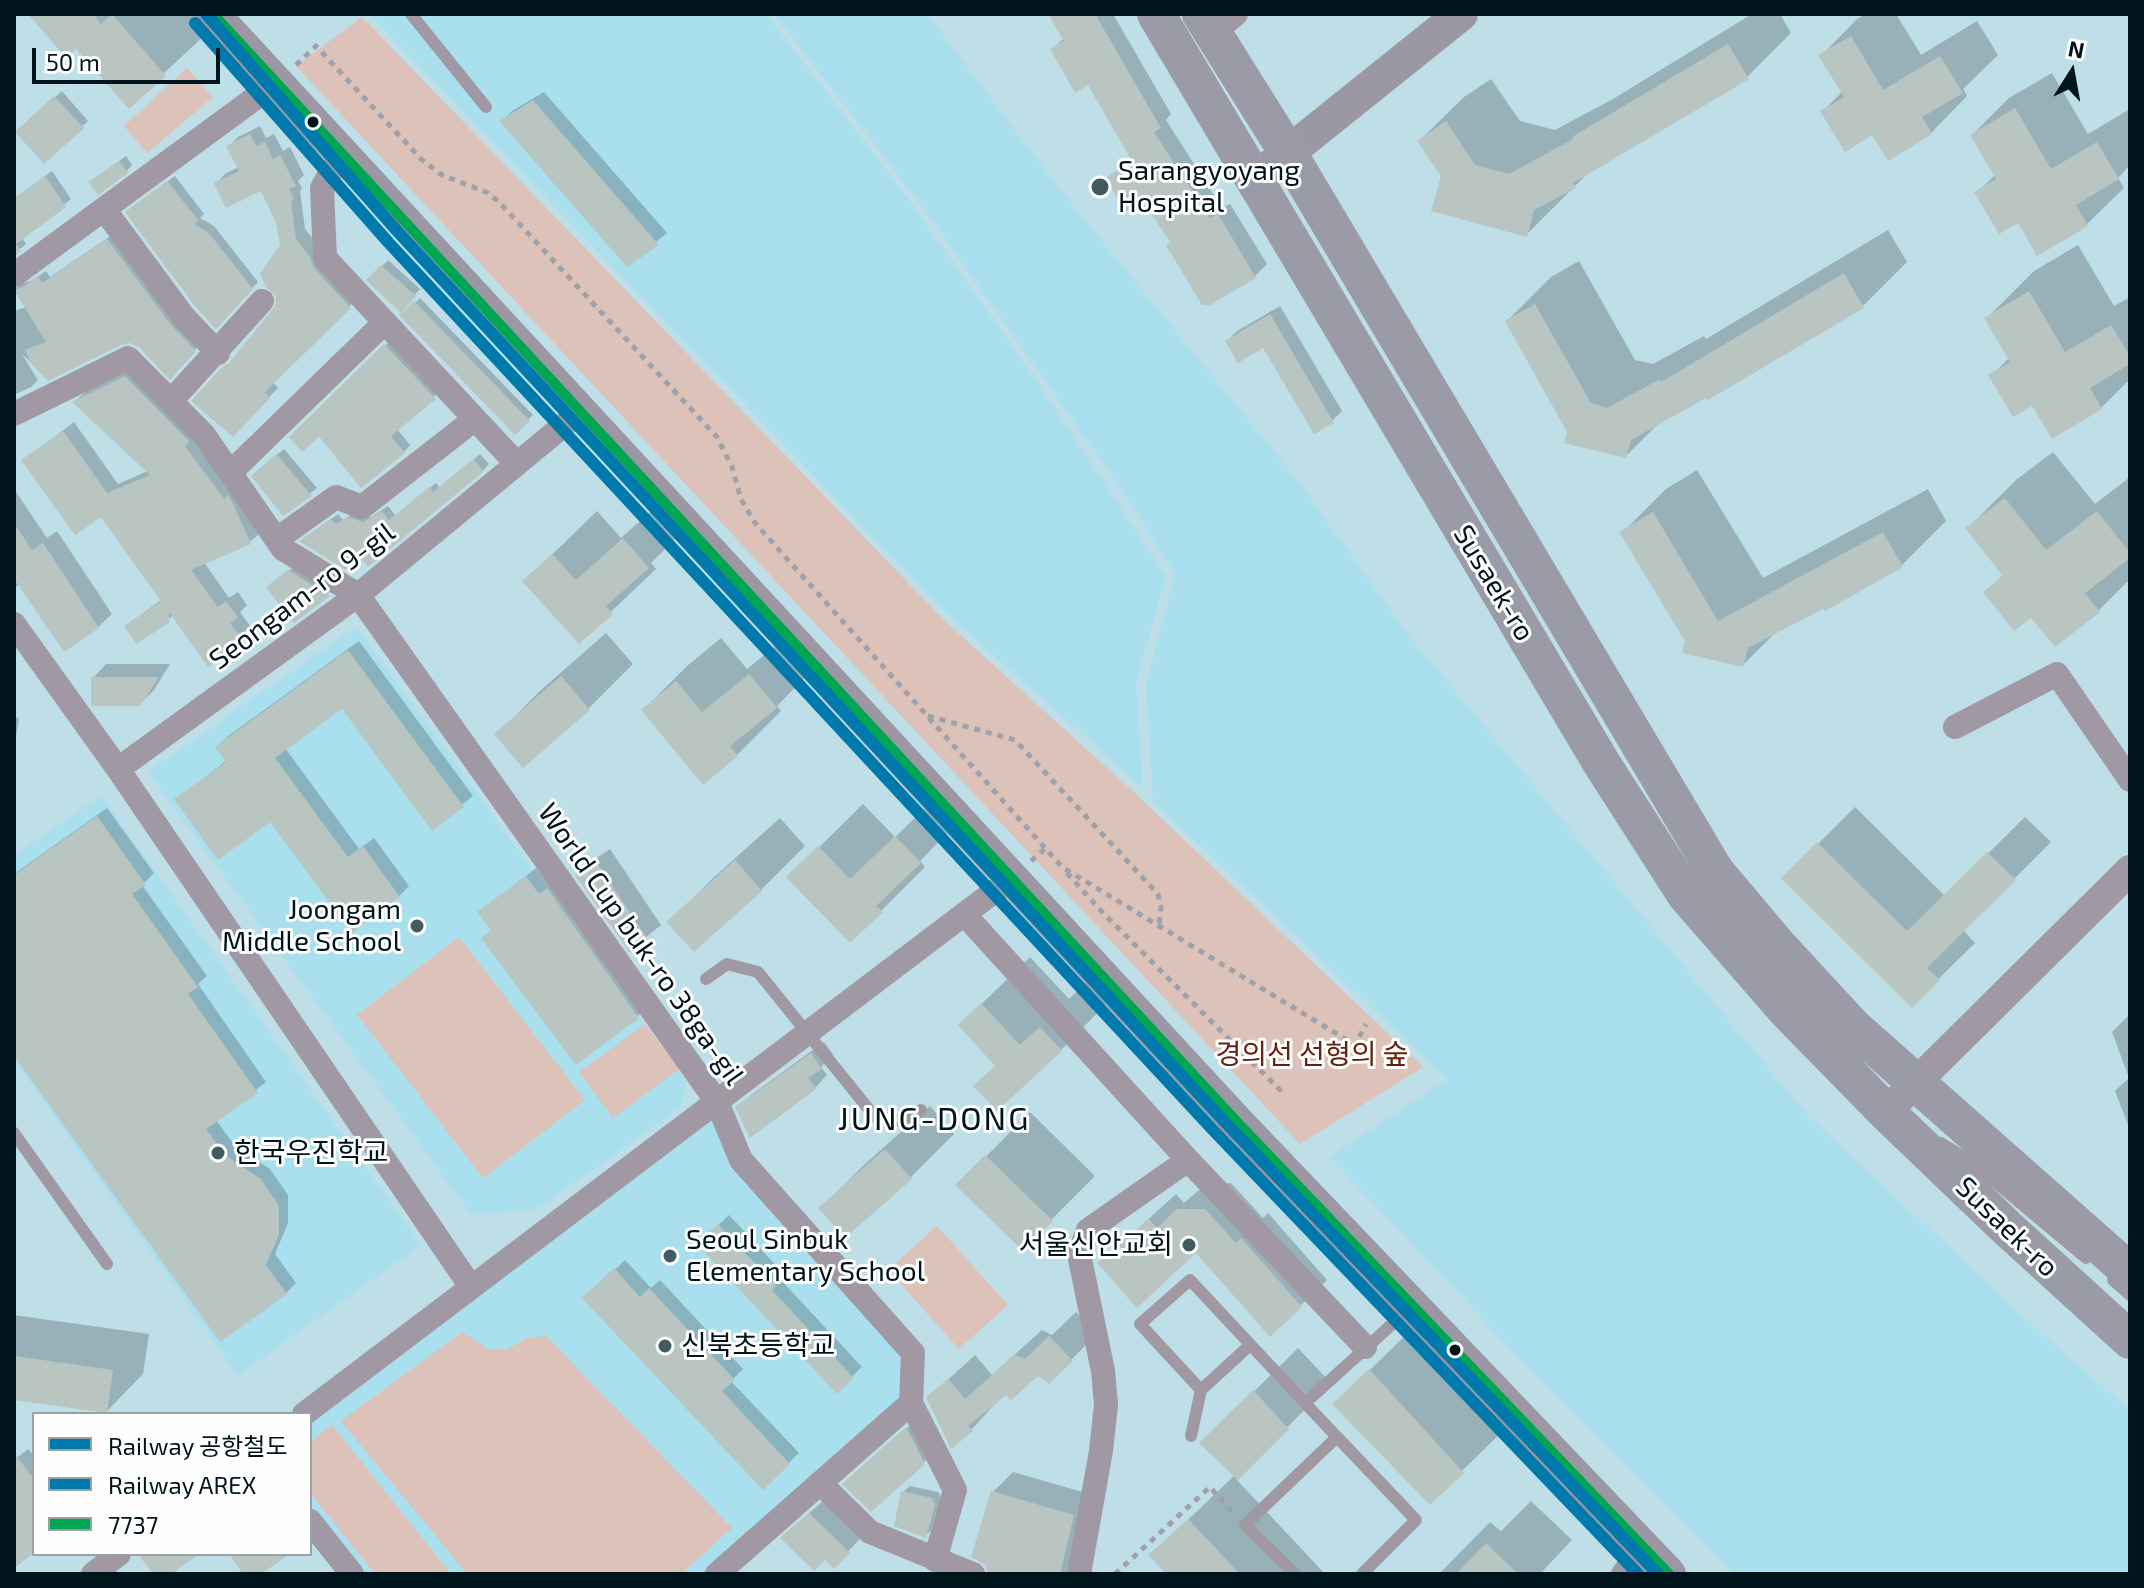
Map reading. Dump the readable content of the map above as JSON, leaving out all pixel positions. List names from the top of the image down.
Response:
{
  "streets": {
    "main road": ["Susaek-ro"],
    "street": ["Seongam-ro 9-gil", "World Cup buk-ro 38ga-gil"]
  },
  "crossings": [
    ["Seongam-ro 9-gil", "World Cup buk-ro 38ga-gil"]
  ],
  "districts": ["JUNG-DONG"],
  "parks": ["경의선 선형의 숲"],
  "places": [
    "Sarangyoyang Hospital",
    "Joongam Middle School",
    "한국우진학교",
    "서울신안교회",
    "Seoul Sinbuk Elementary School",
    "신북초등학교"
  ],
  "lines": ["rail line 공항철도", "transit line 7737", "rail line AREX"],
  "legend": ["Railway 공항철도", "Railway AREX", "7737"],
  "scale_bar": "50 m",
  "north": "top"
}
